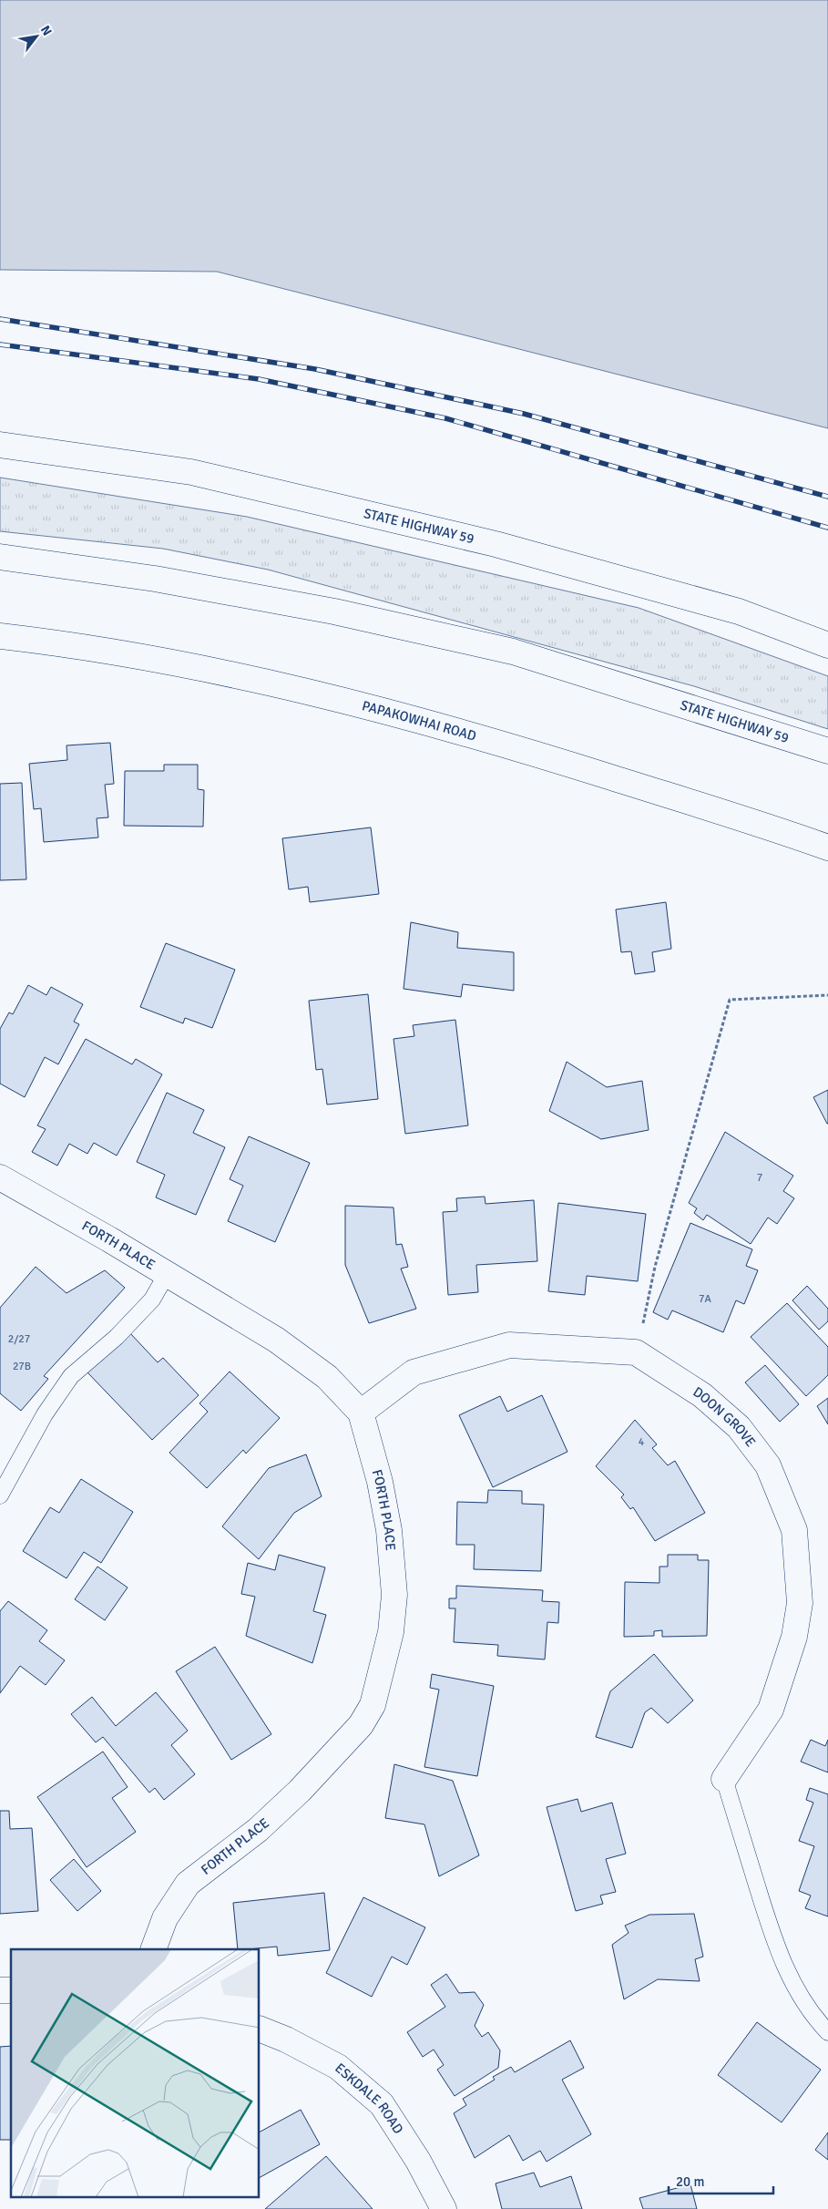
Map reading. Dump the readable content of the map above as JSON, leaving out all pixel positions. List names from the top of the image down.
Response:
{
  "streets": {
    "street": [
      "STATE HIGHWAY 59",
      "PAPAKOWHAI ROAD",
      "FORTH PLACE",
      "DOON GROVE",
      "ESKDALE ROAD"
    ]
  },
  "crossings": [
    ["FORTH PLACE", "DOON GROVE"]
  ],
  "house_numbers": [
    "7",
    "7A",
    "2/27",
    "27B",
    "4"
  ],
  "scale_bar": "20 m",
  "north": "top right"
}
